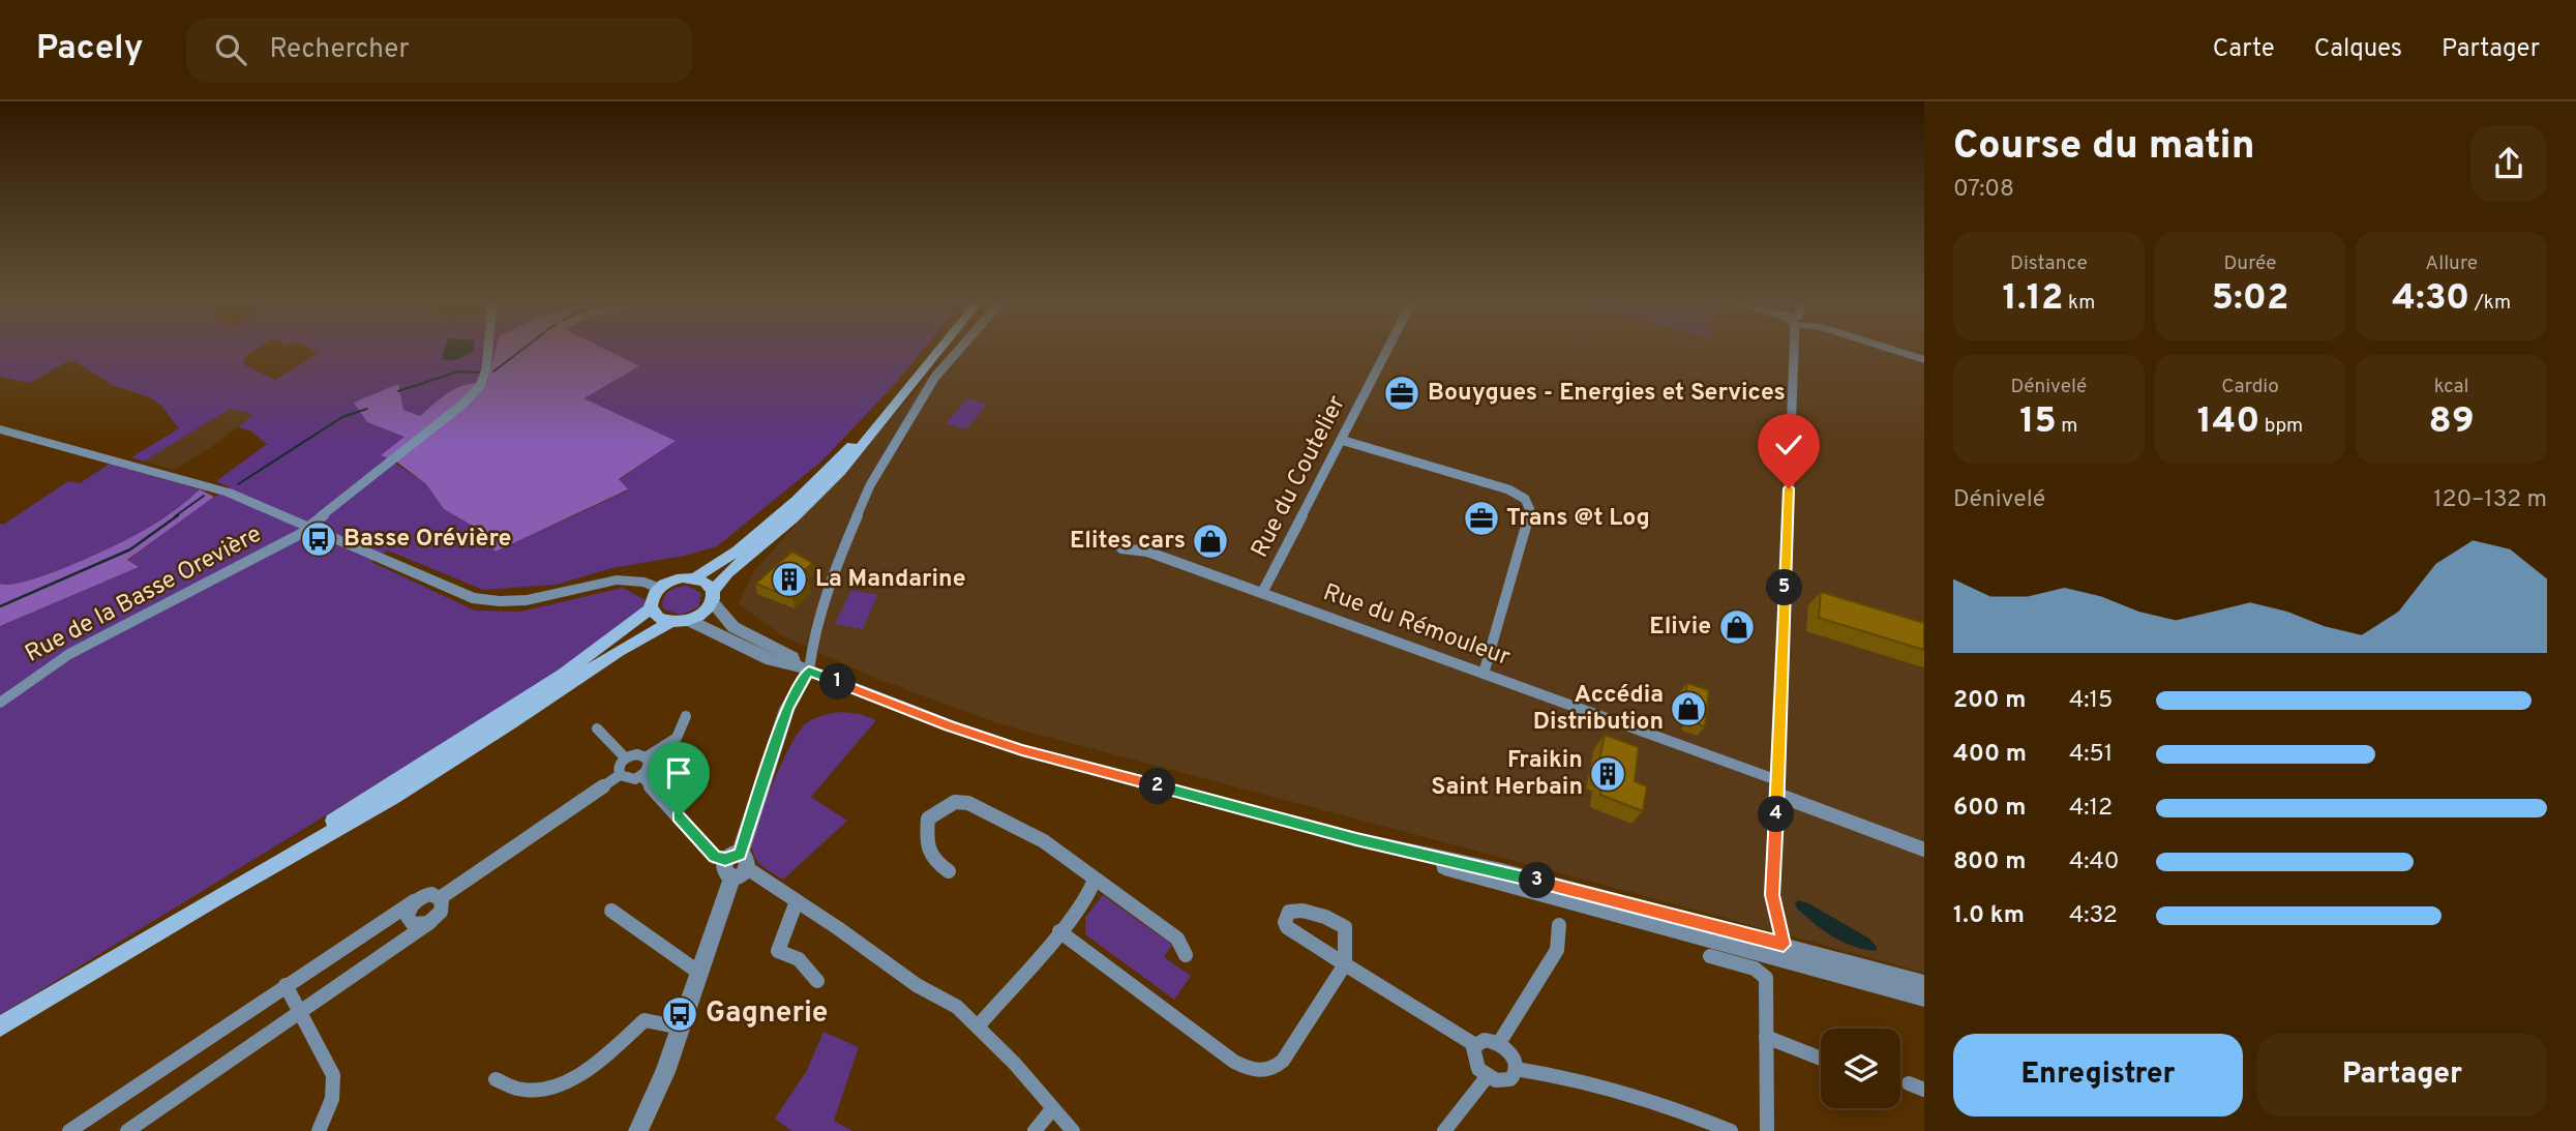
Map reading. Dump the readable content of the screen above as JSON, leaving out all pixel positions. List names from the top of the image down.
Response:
{
  "streets": {
    "street": ["Rue du Coutelier", "Rue de la Basse Orevière", "Rue du Rémouleur"]
  },
  "crossings": [
    ["Rue du Coutelier", "Rue du Rémouleur"]
  ],
  "places": {
    "office": ["Bouygues - Energies et Services", "Trans @t Log"],
    "bus stop": ["Basse Orévière", "Gagnerie"],
    "shop": ["Elites cars", "Elivie", "Accédia Distribution"],
    "building": ["La Mandarine", "Fraikin Saint Herbain"]
  },
  "page": {
    "header": "Pacely",
    "search": "Rechercher",
    "nav": ["Carte", "Calques", "Partager"],
    "heading": ["Course du matin", "07:08"],
    "stats": [
      ["Distance", "1.12 km"],
      ["Durée", "5:02"],
      ["Allure", "4:30 /km"],
      ["Dénivelé", "15 m"],
      ["Cardio", "140 bpm"],
      ["kcal", "89"]
    ],
    "chart": ["Dénivelé", "120–132 m"],
    "pins": [
      "5",
      "1",
      "2",
      "4",
      "3"
    ],
    "list": [
      {
        "name": "200 m",
        "note": "4:15"
      },
      {
        "name": "400 m",
        "note": "4:51"
      },
      {
        "name": "600 m",
        "note": "4:12"
      },
      {
        "name": "800 m",
        "note": "4:40"
      },
      {
        "name": "1.0 km",
        "note": "4:32"
      }
    ],
    "buttons": ["Enregistrer", "Partager"]
  }
}
